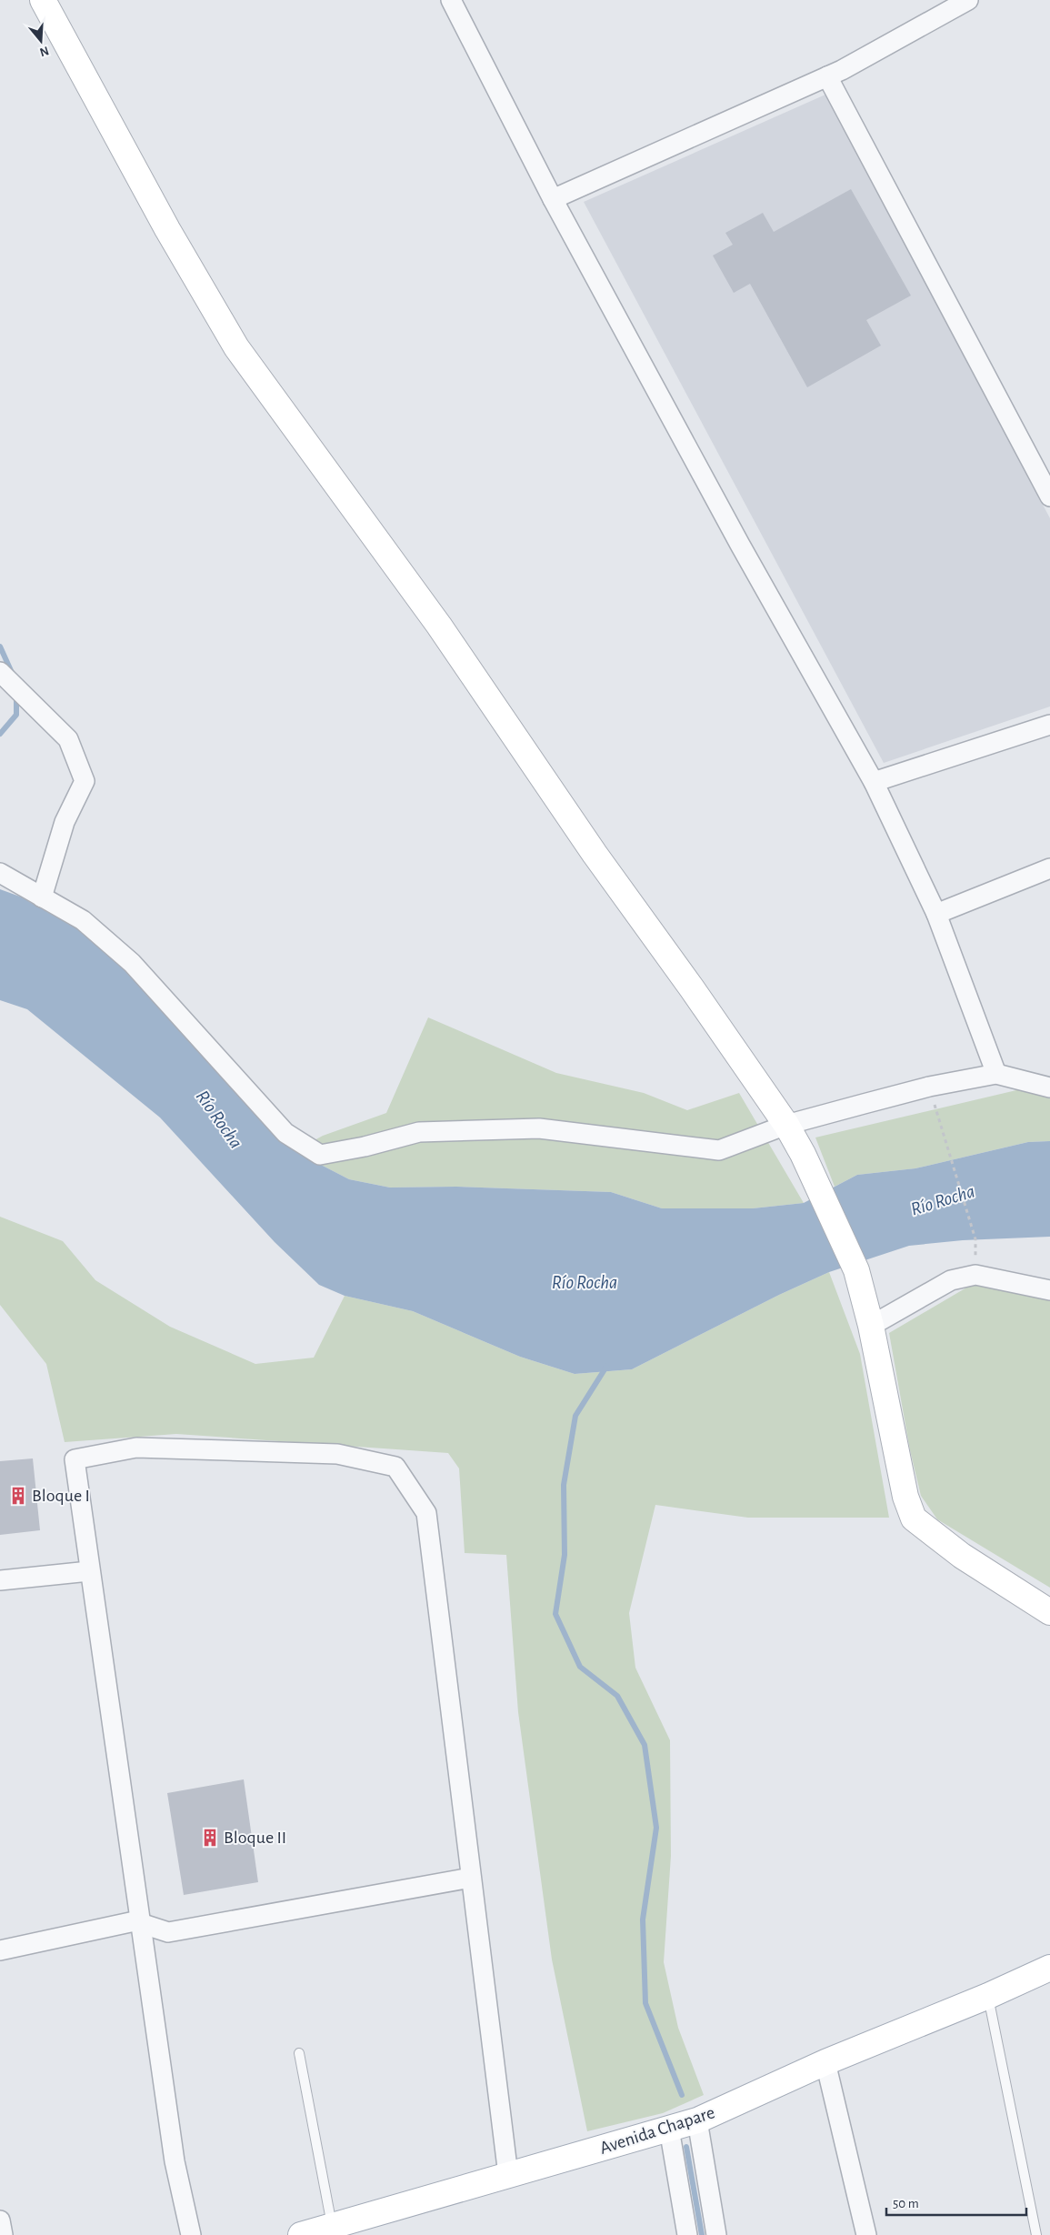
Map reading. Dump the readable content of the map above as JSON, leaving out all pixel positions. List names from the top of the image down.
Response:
{
  "streets": {
    "main road": ["Avenida Chapare"]
  },
  "water": ["Río Rocha"],
  "places": {
    "building": ["Bloque I", "Bloque II"]
  },
  "scale_bar": "50 m",
  "north": "bottom"
}
